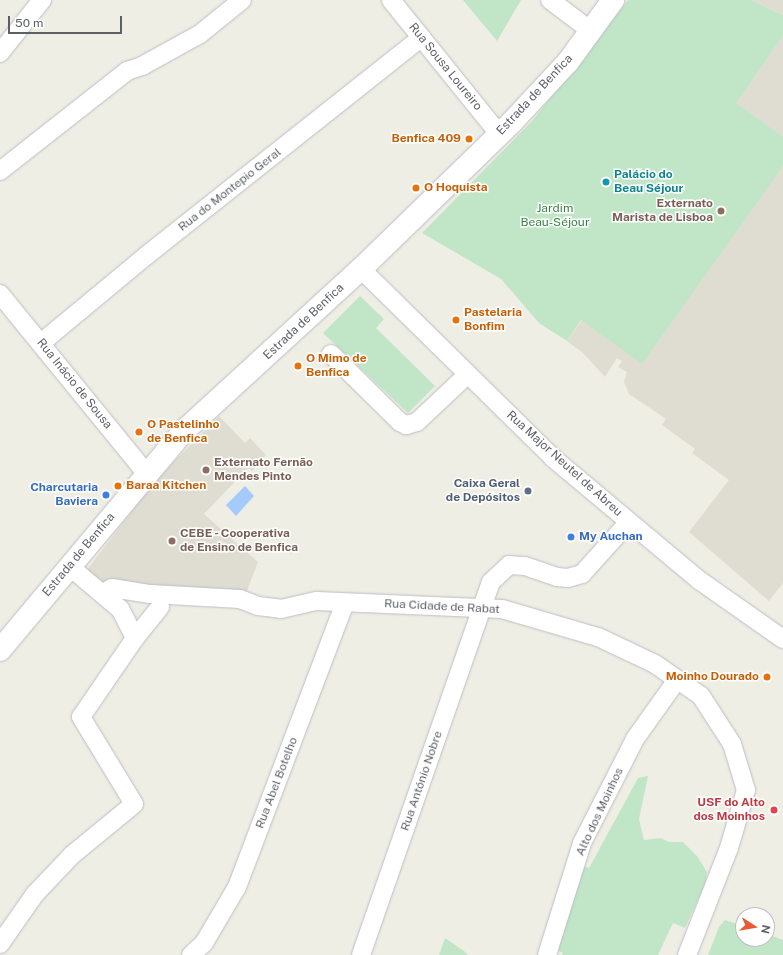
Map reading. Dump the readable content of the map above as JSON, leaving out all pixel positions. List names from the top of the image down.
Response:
{
  "streets": {
    "street": [
      "Rua Sousa Loureiro",
      "Estrada de Benfica",
      "Rua do Montepio Geral",
      "Rua Inácio de Sousa",
      "Rua Major Neutel de Abreu",
      "Rua Cidade de Rabat",
      "Rua António Nobre",
      "Rua Abel Botelho",
      "Alto dos Moinhos"
    ]
  },
  "crossings": [
    ["Rua Sousa Loureiro", "Estrada de Benfica"],
    ["Rua Sousa Loureiro", "Rua do Montepio Geral"],
    ["Estrada de Benfica", "Rua Inácio de Sousa"],
    ["Estrada de Benfica", "Rua Major Neutel de Abreu"],
    ["Rua do Montepio Geral", "Rua Inácio de Sousa"],
    ["Rua Major Neutel de Abreu", "Rua António Nobre"],
    ["Rua Cidade de Rabat", "Rua António Nobre"],
    ["Rua Cidade de Rabat", "Rua Abel Botelho"],
    ["Rua Cidade de Rabat", "Alto dos Moinhos"]
  ],
  "parks": ["Jardim Beau-Séjour"],
  "places": [
    "Benfica 409",
    "Palácio do Beau Séjour",
    "O Hoquista",
    "Externato Marista de Lisboa",
    "Pastelaria Bonfim",
    "O Mimo de Benfica",
    "O Pastelinho de Benfica",
    "Externato Fernão Mendes Pinto",
    "Baraa Kitchen",
    "Caixa Geral de Depósitos",
    "Charcutaria Baviera",
    "My Auchan",
    "CEBE - Cooperativa de Ensino de Benfica",
    "Moinho Dourado",
    "USF do Alto dos Moinhos"
  ],
  "scale_bar": "50 m",
  "north": "right"
}
